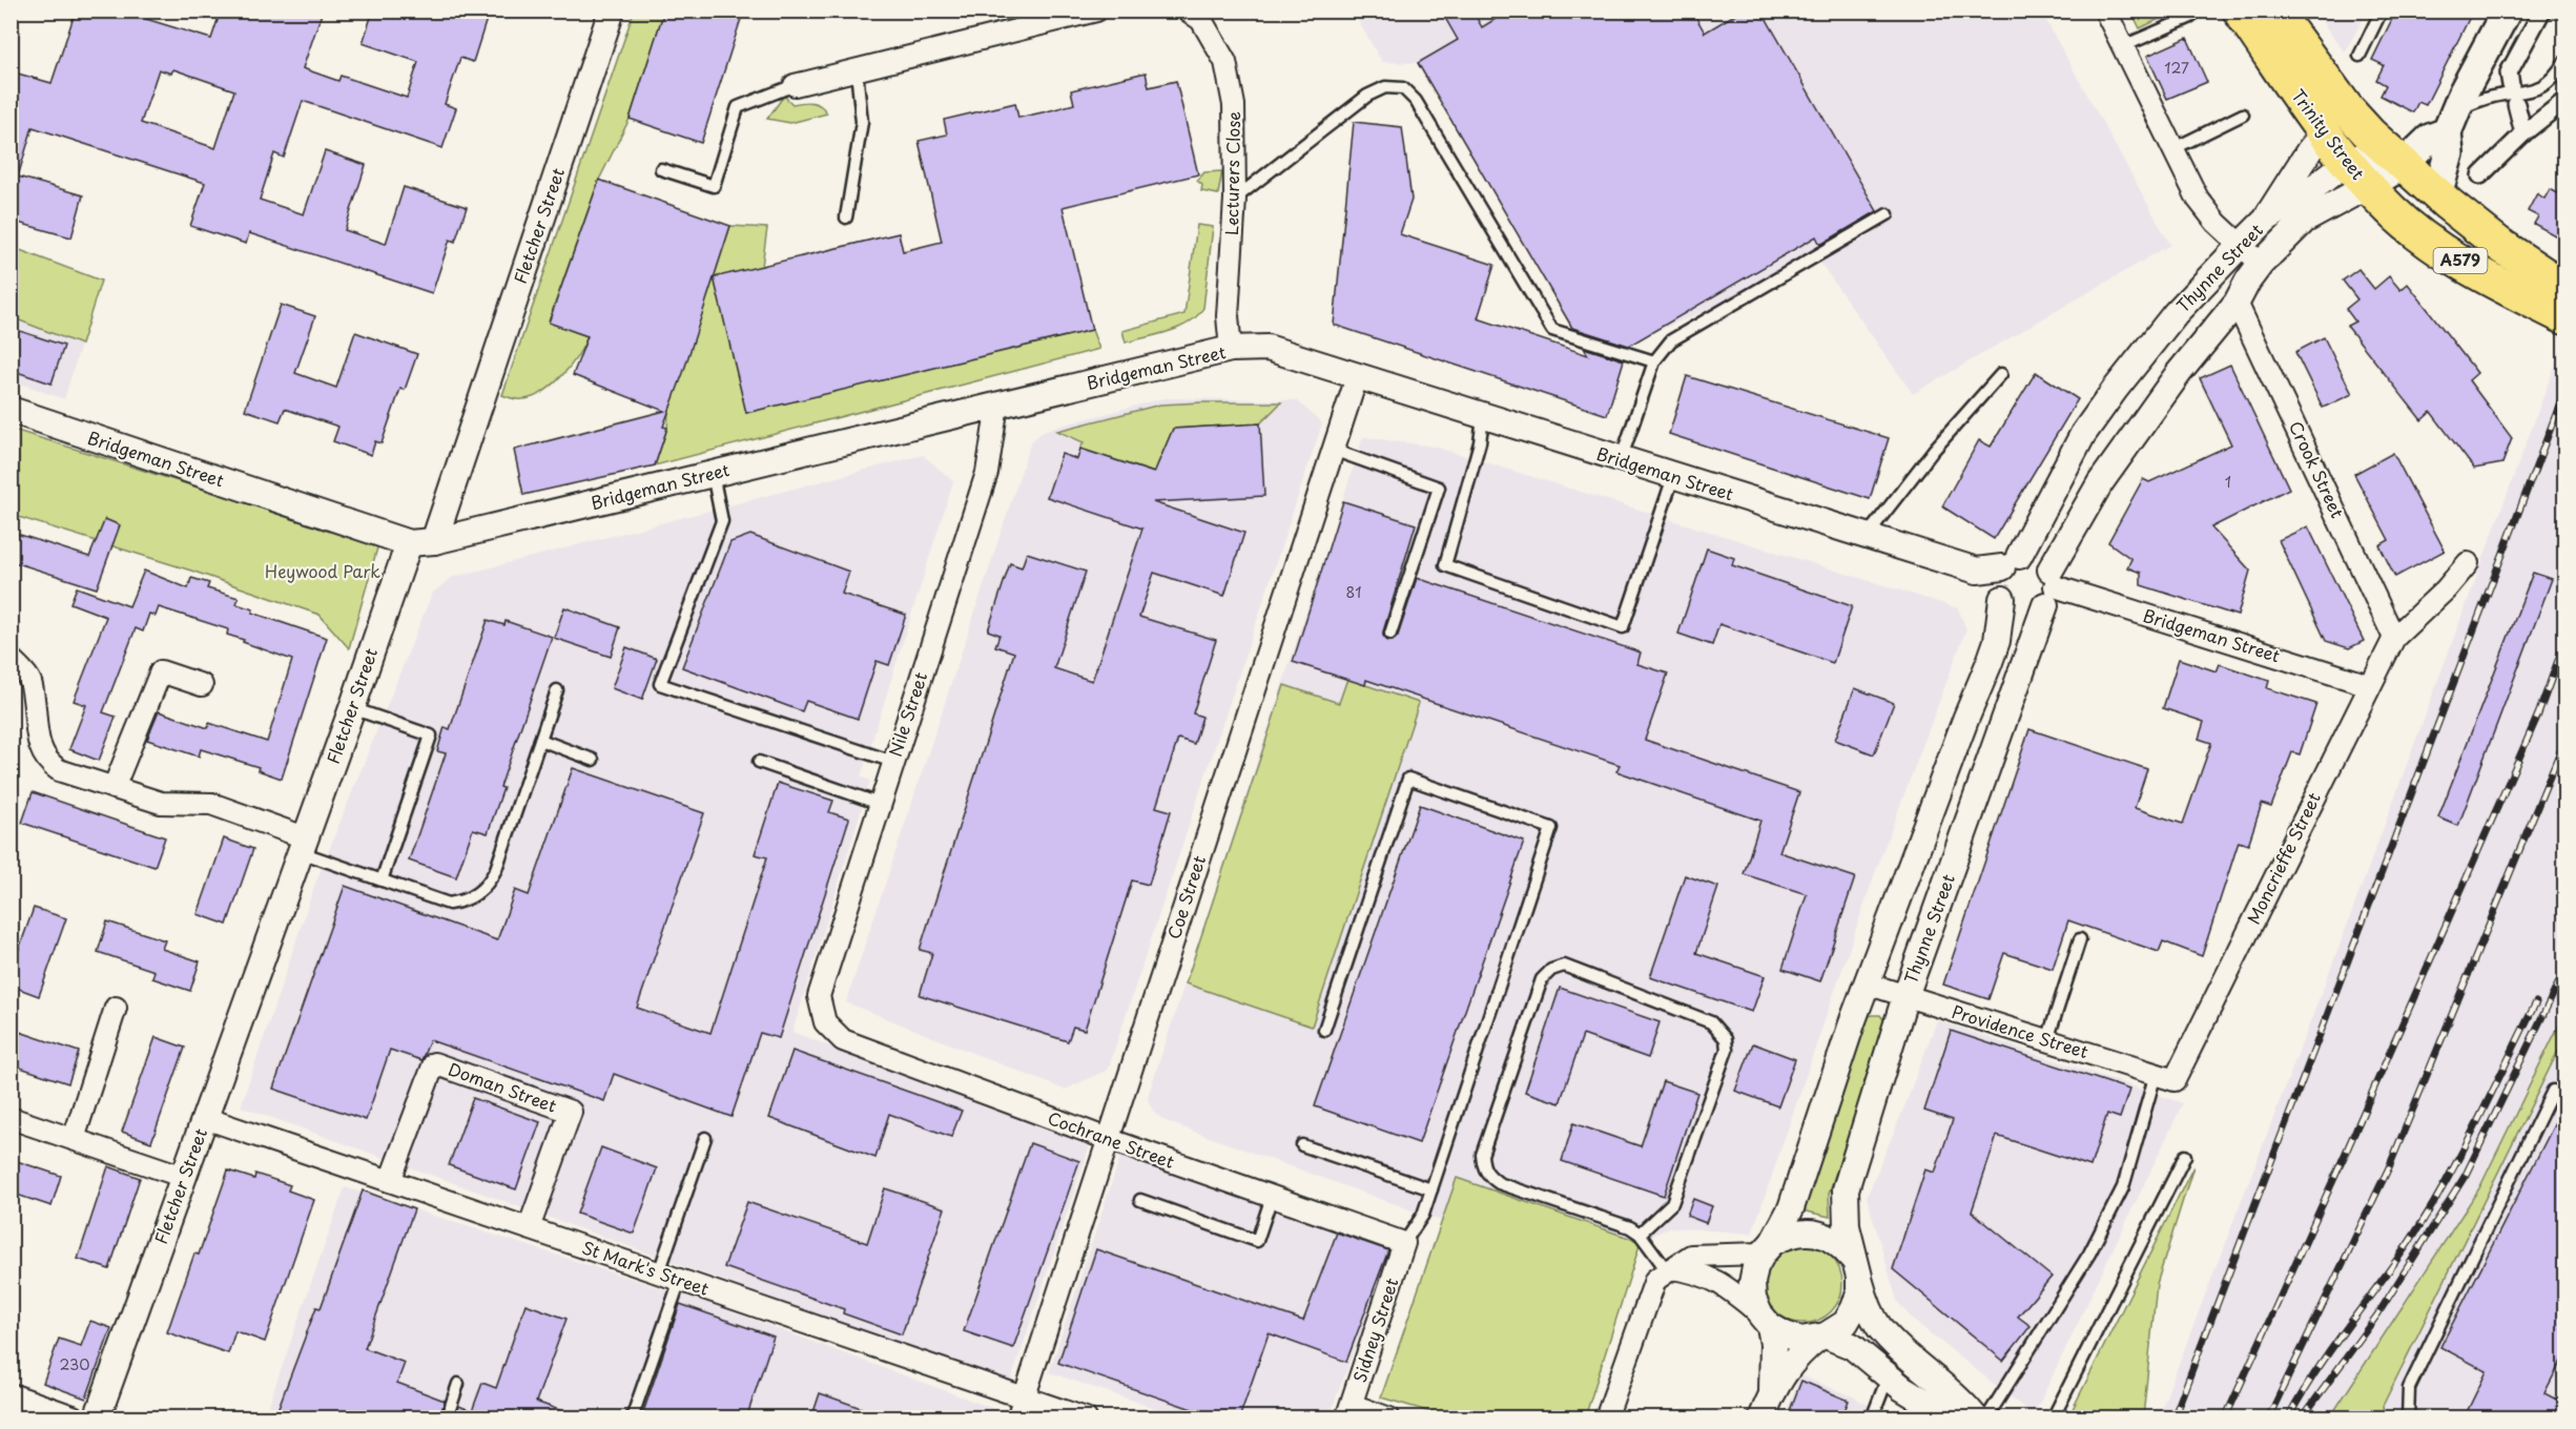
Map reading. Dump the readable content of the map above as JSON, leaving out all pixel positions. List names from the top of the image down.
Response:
{
  "streets": {
    "main road": ["Trinity Street", "A579", "Thynne Street"],
    "street": [
      "Lecturers Close",
      "Fletcher Street",
      "Bridgeman Street",
      "Crook Street",
      "Nile Street",
      "Moncrieffe Street",
      "Coe Street",
      "Providence Street",
      "Doman Street",
      "Cochrane Street",
      "St Mark's Street",
      "Sidney Street"
    ]
  },
  "crossings": [
    ["Trinity Street", "Thynne Street"],
    ["Lecturers Close", "Bridgeman Street"],
    ["Fletcher Street", "Bridgeman Street"],
    ["Fletcher Street", "St Mark's Street"],
    ["Thynne Street", "Bridgeman Street"],
    ["Thynne Street", "Crook Street"],
    ["Thynne Street", "Providence Street"],
    ["Bridgeman Street", "Nile Street"],
    ["Bridgeman Street", "Moncrieffe Street"],
    ["Bridgeman Street", "Coe Street"],
    ["Crook Street", "Moncrieffe Street"],
    ["Nile Street", "Cochrane Street"],
    ["Moncrieffe Street", "Providence Street"],
    ["Coe Street", "Cochrane Street"],
    ["Coe Street", "St Mark's Street"],
    ["Doman Street", "St Mark's Street"],
    ["Cochrane Street", "Sidney Street"]
  ],
  "parks": ["Heywood Park"],
  "house_numbers": [
    "127",
    "1",
    "81",
    "230"
  ]
}
